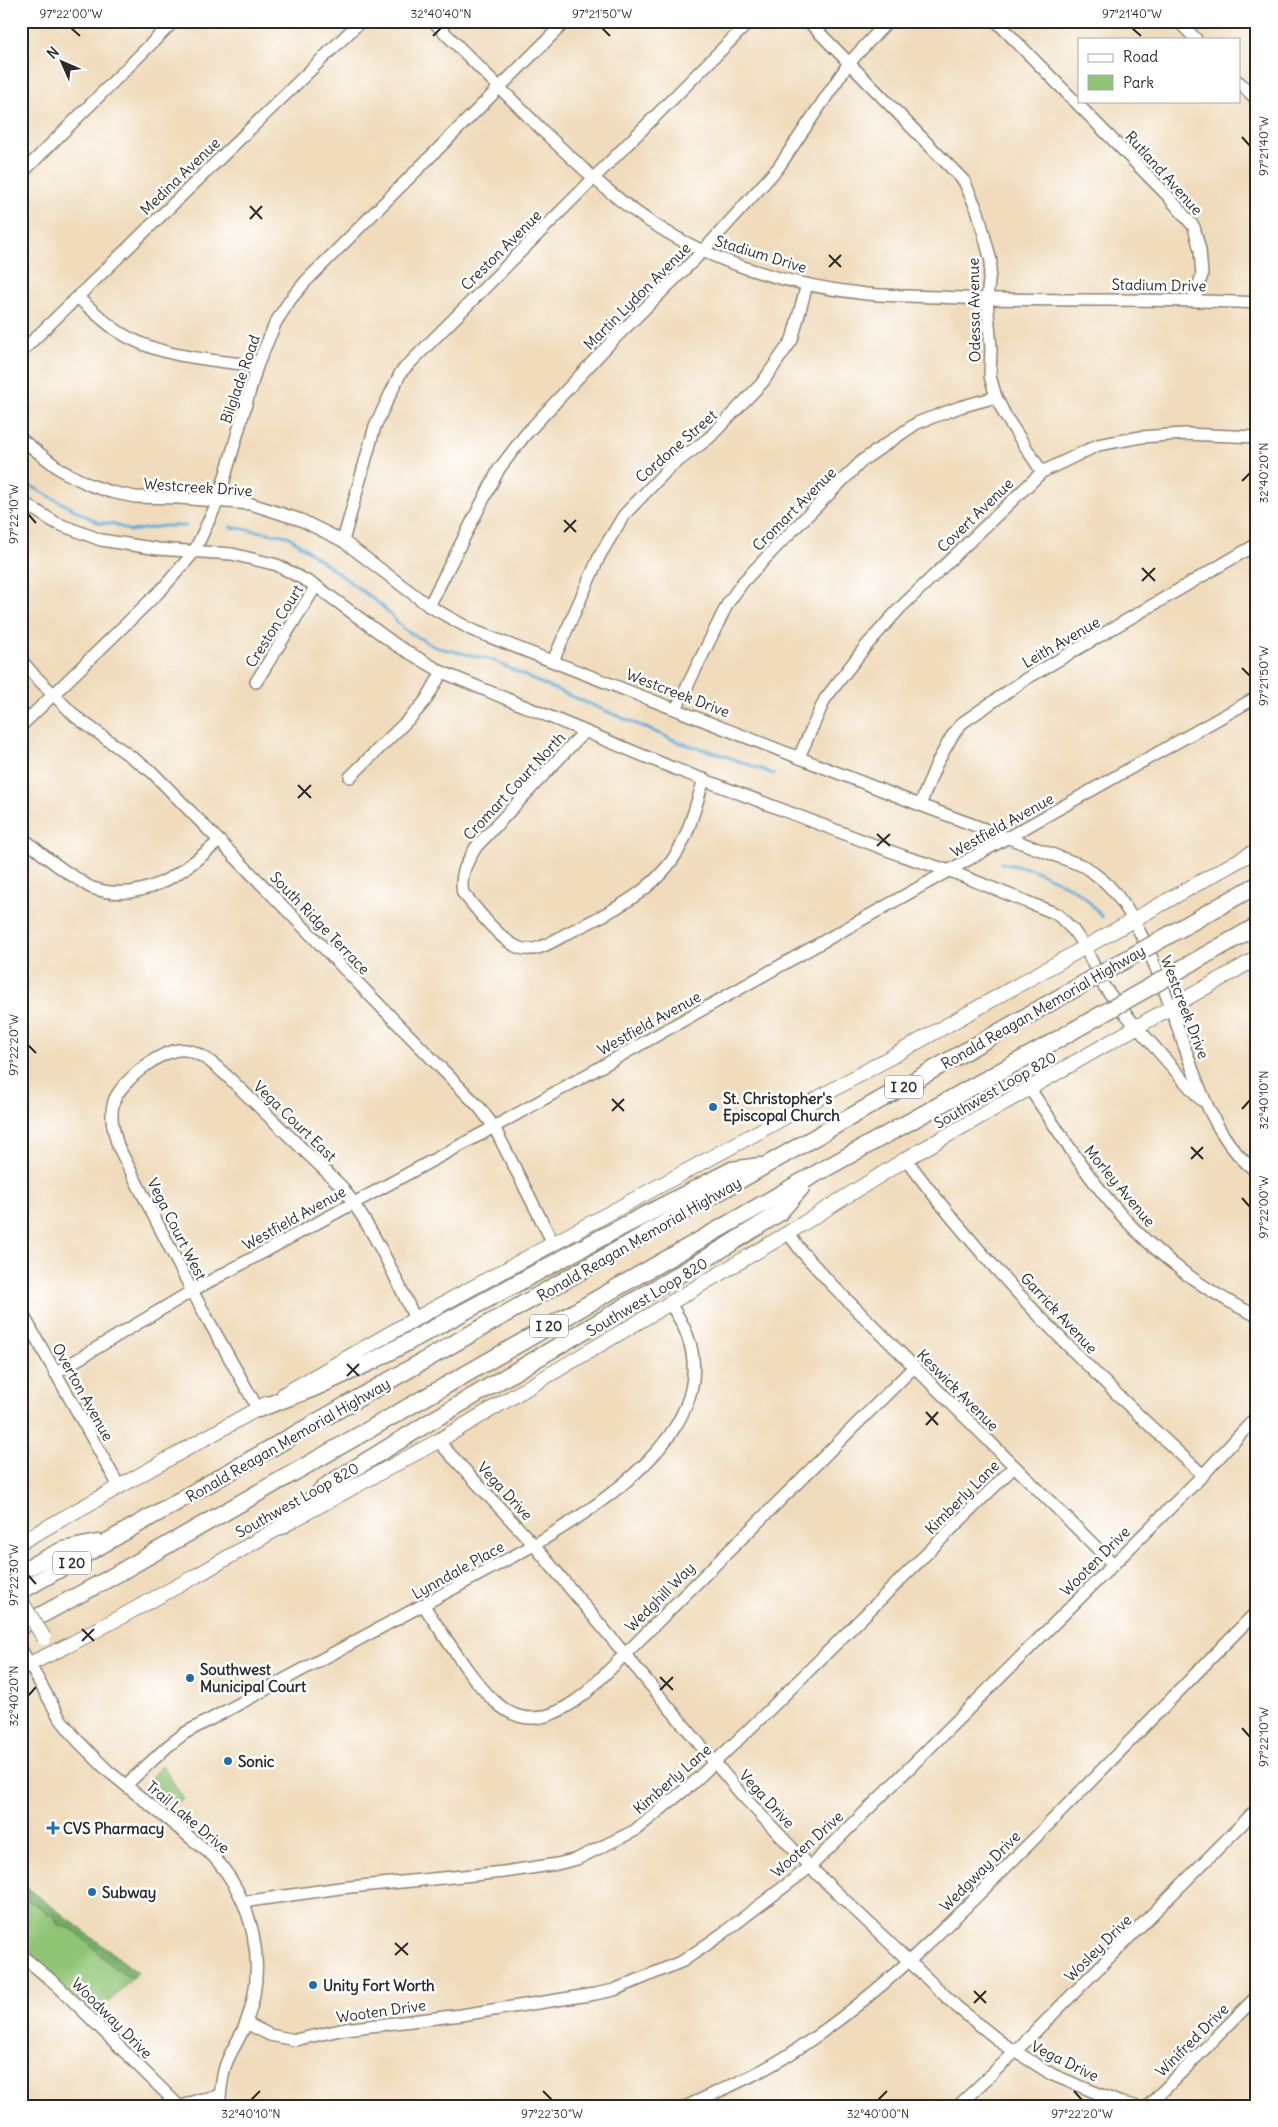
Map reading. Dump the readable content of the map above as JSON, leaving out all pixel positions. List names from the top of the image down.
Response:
{
  "streets": {
    "highway": ["Ronald Reagan Memorial Highway", "I 20"],
    "main road": ["Southwest Loop 820"],
    "street": [
      "Rutland Avenue",
      "Medina Avenue",
      "Creston Avenue",
      "Stadium Drive",
      "Martin Lydon Avenue",
      "Odessa Avenue",
      "Bilglade Road",
      "Cordone Street",
      "Westcreek Drive",
      "Cromart Avenue",
      "Covert Avenue",
      "Creston Court",
      "Leith Avenue",
      "Cromart Court North",
      "Westfield Avenue",
      "South Ridge Terrace",
      "Vega Court East",
      "Morley Avenue",
      "Vega Court West",
      "Garrick Avenue",
      "Keswick Avenue",
      "Overton Avenue",
      "Vega Drive",
      "Kimberly Lane",
      "Wooten Drive",
      "Lynndale Place",
      "Wedghill Way",
      "Trail Lake Drive",
      "Wedgway Drive",
      "Wosley Drive",
      "Woodway Drive",
      "Winifred Drive"
    ]
  },
  "crossings": [
    ["Rutland Avenue", "Stadium Drive"],
    ["Creston Avenue", "Stadium Drive"],
    ["Creston Avenue", "Westcreek Drive"],
    ["Stadium Drive", "Martin Lydon Avenue"],
    ["Stadium Drive", "Odessa Avenue"],
    ["Stadium Drive", "Bilglade Road"],
    ["Stadium Drive", "Cordone Street"],
    ["Martin Lydon Avenue", "Odessa Avenue"],
    ["Martin Lydon Avenue", "Westcreek Drive"],
    ["Odessa Avenue", "Cromart Avenue"],
    ["Odessa Avenue", "Covert Avenue"],
    ["Bilglade Road", "Westcreek Drive"],
    ["Bilglade Road", "South Ridge Terrace"],
    ["Cordone Street", "Westcreek Drive"],
    ["Westcreek Drive", "Cromart Avenue"],
    ["Westcreek Drive", "Covert Avenue"],
    ["Westcreek Drive", "Creston Court"],
    ["Westcreek Drive", "Leith Avenue"],
    ["Westcreek Drive", "Cromart Court North"],
    ["Westcreek Drive", "Westfield Avenue"],
    ["Westcreek Drive", "Southwest Loop 820"],
    ["Westfield Avenue", "South Ridge Terrace"],
    ["Westfield Avenue", "Vega Court East"],
    ["Westfield Avenue", "Vega Court West"],
    ["Westfield Avenue", "Overton Avenue"],
    ["Southwest Loop 820", "Morley Avenue"],
    ["Southwest Loop 820", "Garrick Avenue"],
    ["Southwest Loop 820", "Keswick Avenue"],
    ["Southwest Loop 820", "Vega Drive"],
    ["Southwest Loop 820", "Lynndale Place"],
    ["Southwest Loop 820", "Trail Lake Drive"],
    ["Vega Court East", "Vega Court West"],
    ["Garrick Avenue", "Wooten Drive"],
    ["Keswick Avenue", "Kimberly Lane"],
    ["Keswick Avenue", "Wooten Drive"],
    ["Keswick Avenue", "Wedghill Way"],
    ["Vega Drive", "Kimberly Lane"],
    ["Vega Drive", "Wooten Drive"],
    ["Vega Drive", "Lynndale Place"],
    ["Vega Drive", "Wedghill Way"],
    ["Vega Drive", "Wedgway Drive"],
    ["Vega Drive", "Wosley Drive"],
    ["Kimberly Lane", "Trail Lake Drive"],
    ["Wooten Drive", "Trail Lake Drive"],
    ["Lynndale Place", "Wedghill Way"],
    ["Lynndale Place", "Trail Lake Drive"]
  ],
  "places": {
    "other": [
      "St. Christopher's Episcopal Church",
      "Southwest Municipal Court",
      "Sonic",
      "Subway",
      "Unity Fort Worth"
    ],
    "health": ["CVS Pharmacy"]
  },
  "legend": ["Road", "Park"],
  "north": "top left",
  "coordinates": [
    "97°22'00\"W",
    "32°40'40\"N",
    "97°21'50\"W",
    "97°21'40\"W",
    "32°40'20\"N",
    "97°22'10\"W",
    "97°22'20\"W",
    "32°40'10\"N",
    "97°22'30\"W",
    "32°40'00\"N"
  ]
}
